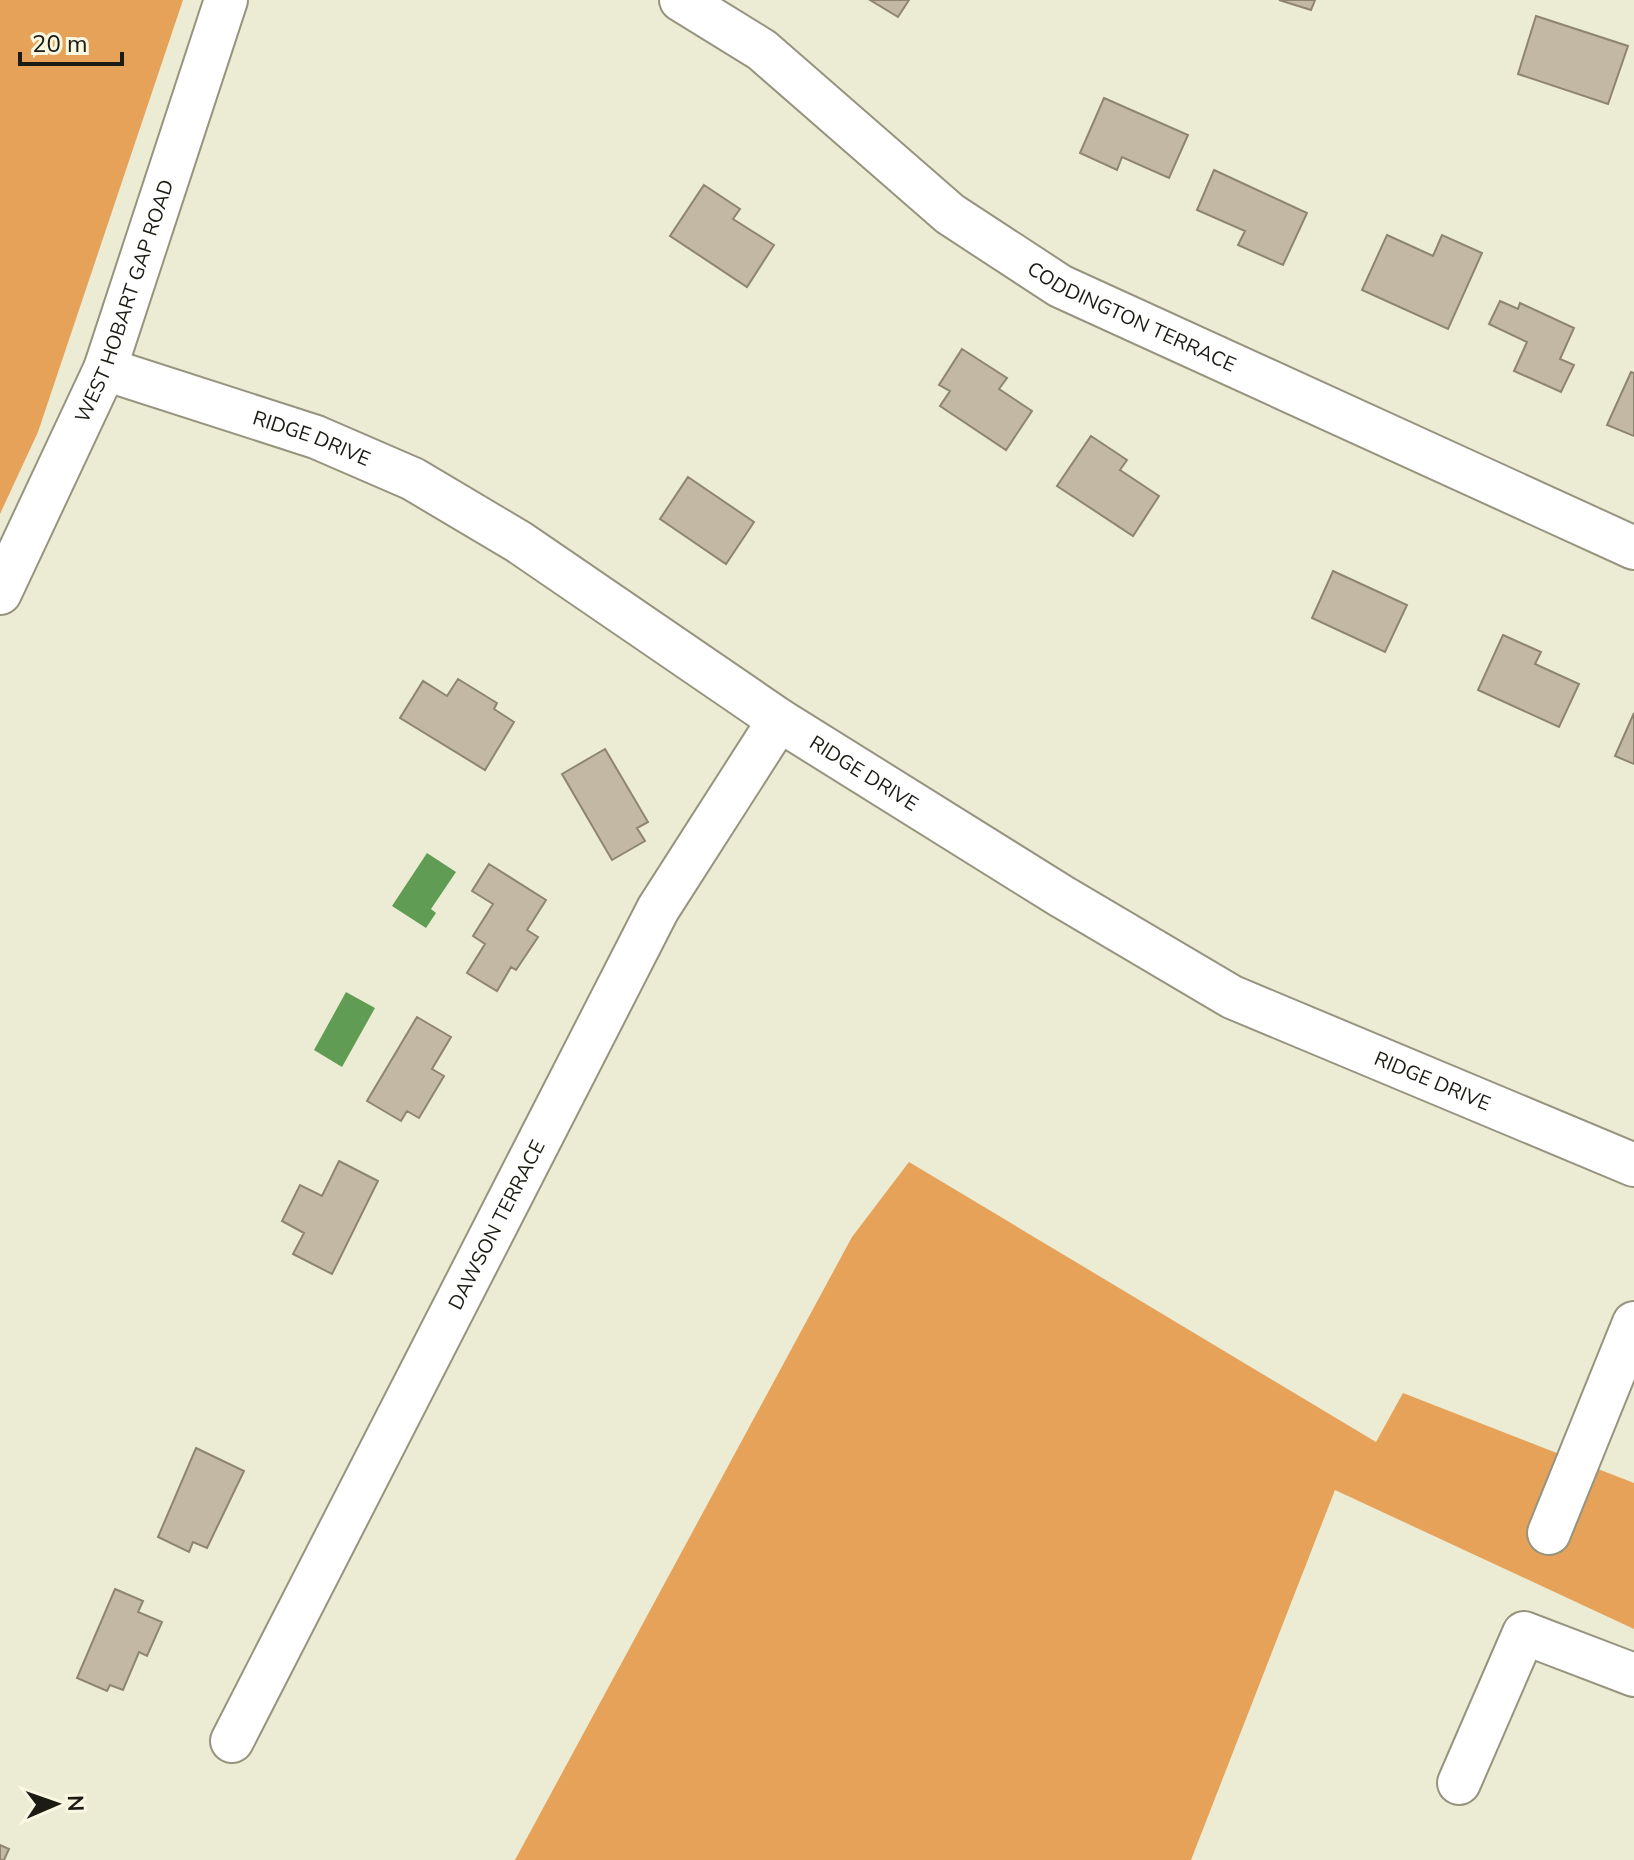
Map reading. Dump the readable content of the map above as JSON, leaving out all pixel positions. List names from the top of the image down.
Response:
{
  "streets": {
    "street": [
      "WEST HOBART GAP ROAD",
      "CODDINGTON TERRACE",
      "RIDGE DRIVE",
      "DAWSON TERRACE"
    ]
  },
  "crossings": [
    ["WEST HOBART GAP ROAD", "RIDGE DRIVE"],
    ["RIDGE DRIVE", "DAWSON TERRACE"]
  ],
  "scale_bar": "20 m",
  "north": "right"
}
